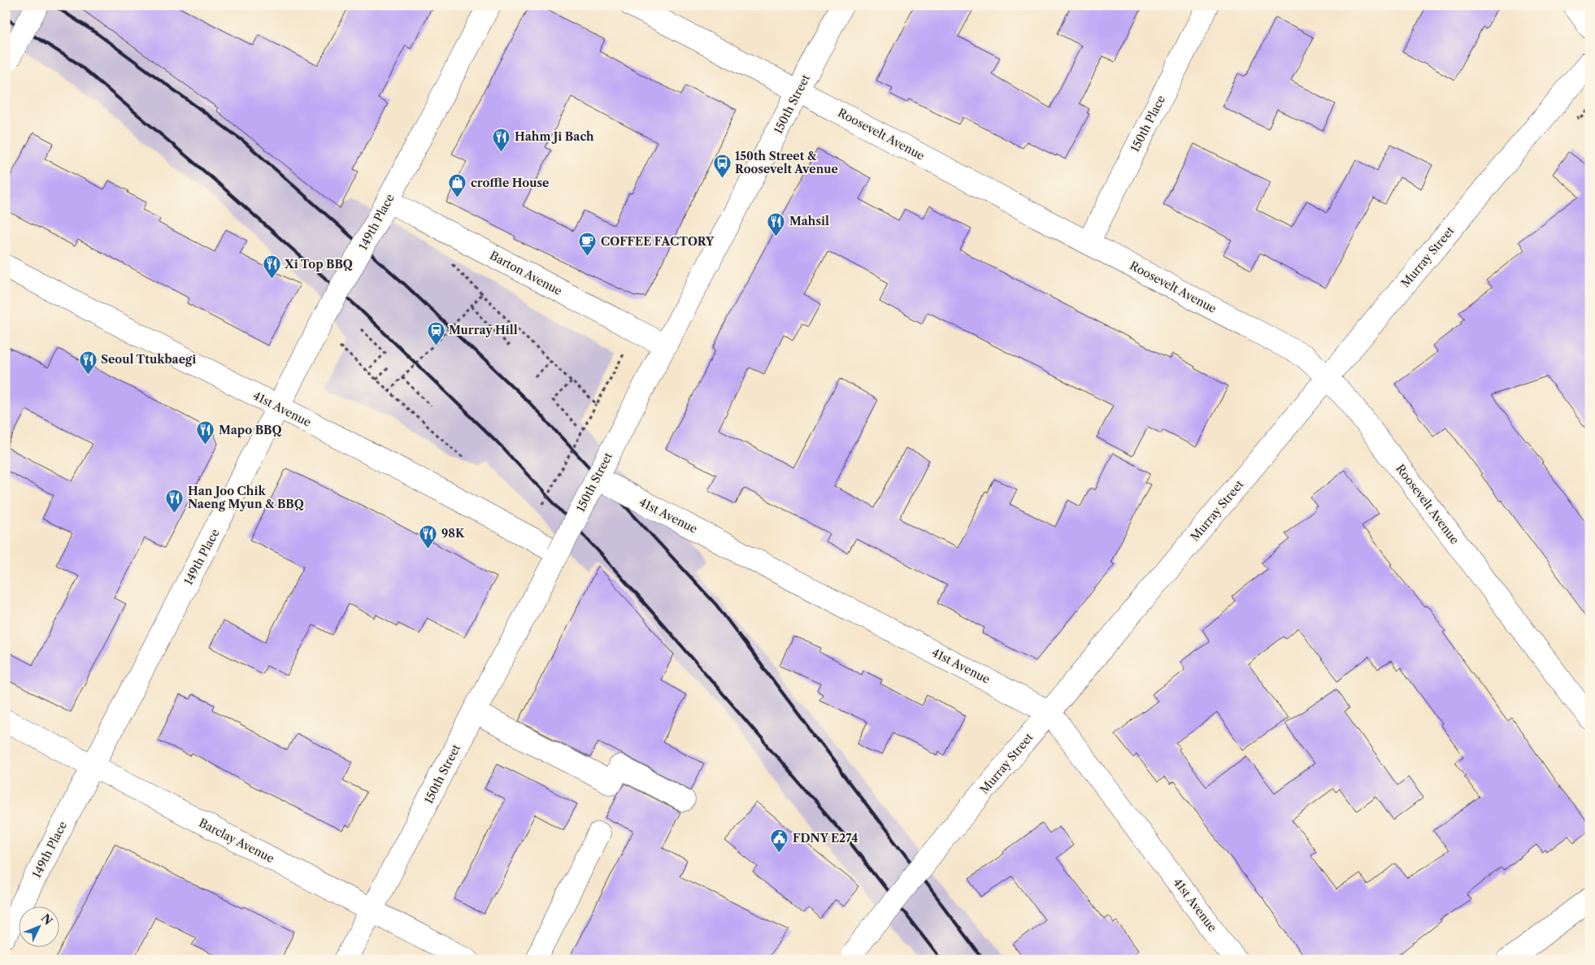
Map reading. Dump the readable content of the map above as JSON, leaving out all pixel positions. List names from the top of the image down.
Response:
{
  "streets": {
    "street": [
      "150th Street",
      "150th Place",
      "Roosevelt Avenue",
      "149th Place",
      "Murray Street",
      "Barton Avenue",
      "41st Avenue",
      "Barclay Avenue"
    ]
  },
  "crossings": [
    ["150th Street", "Roosevelt Avenue"],
    ["150th Street", "Barton Avenue"],
    ["150th Street", "41st Avenue"],
    ["150th Street", "Barclay Avenue"],
    ["150th Place", "Roosevelt Avenue"],
    ["Roosevelt Avenue", "Murray Street"],
    ["149th Place", "Barton Avenue"],
    ["149th Place", "41st Avenue"],
    ["149th Place", "Barclay Avenue"],
    ["Murray Street", "41st Avenue"]
  ],
  "places": {
    "restaurant": [
      "Hahm Ji Bach",
      "Mahsil",
      "Xi Top BBQ",
      "Seoul Ttukbaegi",
      "Mapo BBQ",
      "Han Joo Chik Naeng Myun & BBQ",
      "98K"
    ],
    "bus stop": ["150th Street & Roosevelt Avenue"],
    "shop": ["croffle House"],
    "cafe": ["COFFEE FACTORY"],
    "station": ["Murray Hill"],
    "public building": ["FDNY E274"]
  },
  "north": "top right"
}
